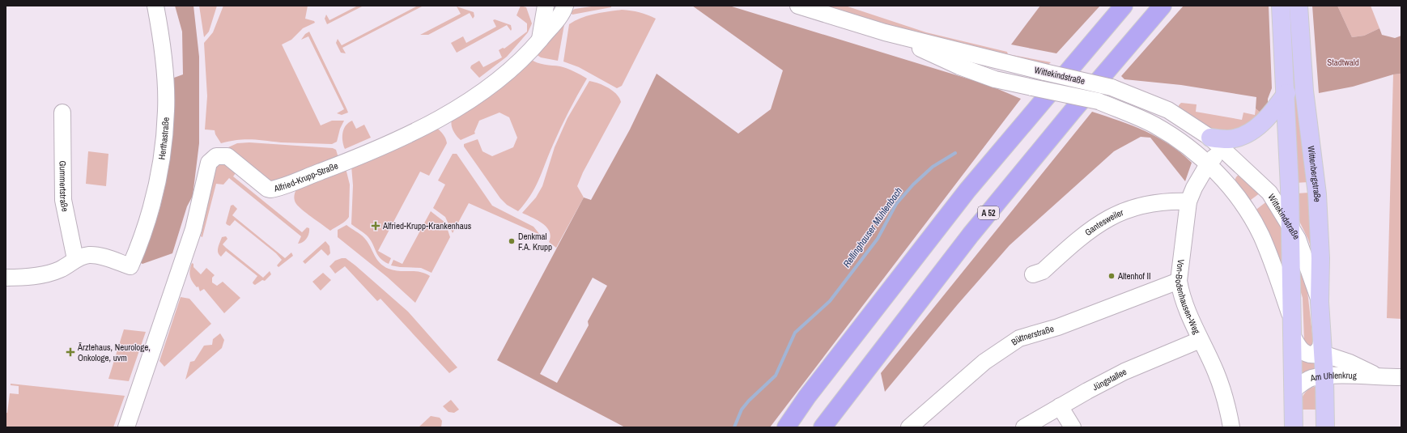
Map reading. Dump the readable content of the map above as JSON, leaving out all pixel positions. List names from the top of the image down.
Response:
{
  "streets": {
    "highway": ["A 52"],
    "main road": ["Wittenbergstraße"],
    "street": [
      "Wittekindstraße",
      "Herthastraße",
      "Alfried-Krupp-Straße",
      "Gummertstraße",
      "Gantesweiler",
      "Von-Bodenhausen-Weg",
      "Büttnerstraße",
      "Am Uhlenkrug",
      "Jüngstallee"
    ]
  },
  "crossings": [
    ["Wittekindstraße", "Wittenbergstraße"],
    ["Wittekindstraße", "Von-Bodenhausen-Weg"],
    ["Herthastraße", "Gummertstraße"],
    ["Wittenbergstraße", "Am Uhlenkrug"],
    ["Gantesweiler", "Von-Bodenhausen-Weg"],
    ["Von-Bodenhausen-Weg", "Büttnerstraße"],
    ["Von-Bodenhausen-Weg", "Jüngstallee"]
  ],
  "water": ["Rellinghauser Mühlenbach"],
  "parks": ["Stadtwald"],
  "places": {
    "health": ["Alfried-Krupp-Krankenhaus", "Ärztehaus, Neurologe, Onkologe, uvm"],
    "other": ["Denkmal F.A. Krupp", "Altenhof II"]
  }
}
